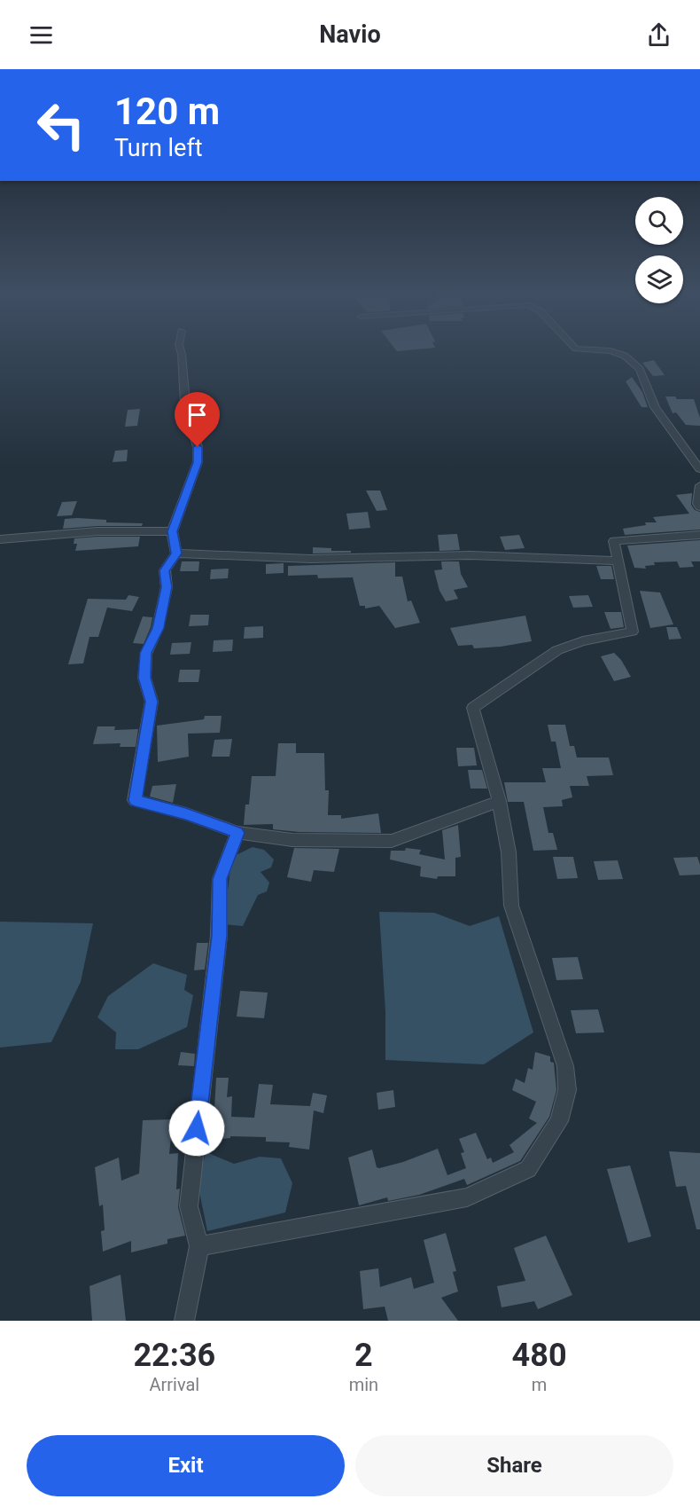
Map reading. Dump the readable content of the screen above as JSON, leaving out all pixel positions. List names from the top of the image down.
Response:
{
  "page": {
    "header": "Navio",
    "turn": ["120 m", "Turn left"],
    "eta": [
      "22:36",
      "Arrival",
      "2",
      "min",
      "480",
      "m"
    ],
    "buttons": ["Exit", "Share"]
  }
}
